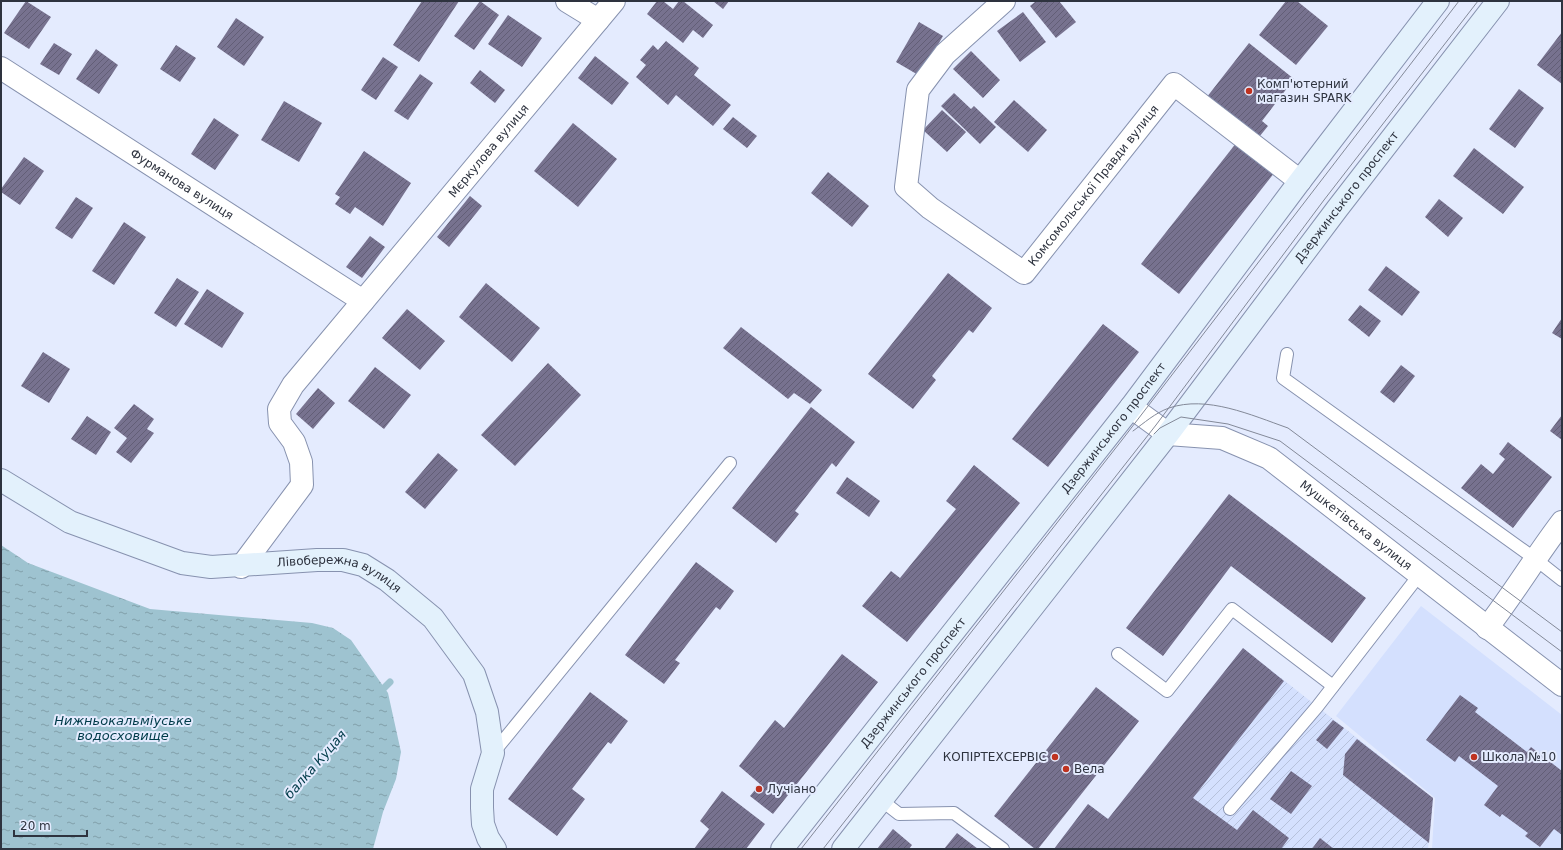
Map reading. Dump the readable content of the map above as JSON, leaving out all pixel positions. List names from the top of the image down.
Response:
{
  "streets": {
    "street": [
      "Мєркулова вулиця",
      "Фурманова вулиця",
      "Комсомольської Правди вулиця",
      "Дзержинського проспект",
      "Мушкетівська вулиця",
      "Лівобережна вулиця"
    ]
  },
  "crossings": [
    ["Мєркулова вулиця", "Фурманова вулиця"],
    ["Мєркулова вулиця", "Лівобережна вулиця"],
    ["Комсомольської Правди вулиця", "Дзержинського проспект"],
    ["Дзержинського проспект", "Мушкетівська вулиця"]
  ],
  "water": ["Нижньокальміуське водосховище", "балка Куцая"],
  "places": [
    "Комп'ютерний магазин SPARK",
    "КОПІРТЕХСЕРВІС",
    "Школа №10",
    "Вела",
    "Лучіано"
  ],
  "scale_bar": "20 m"
}
